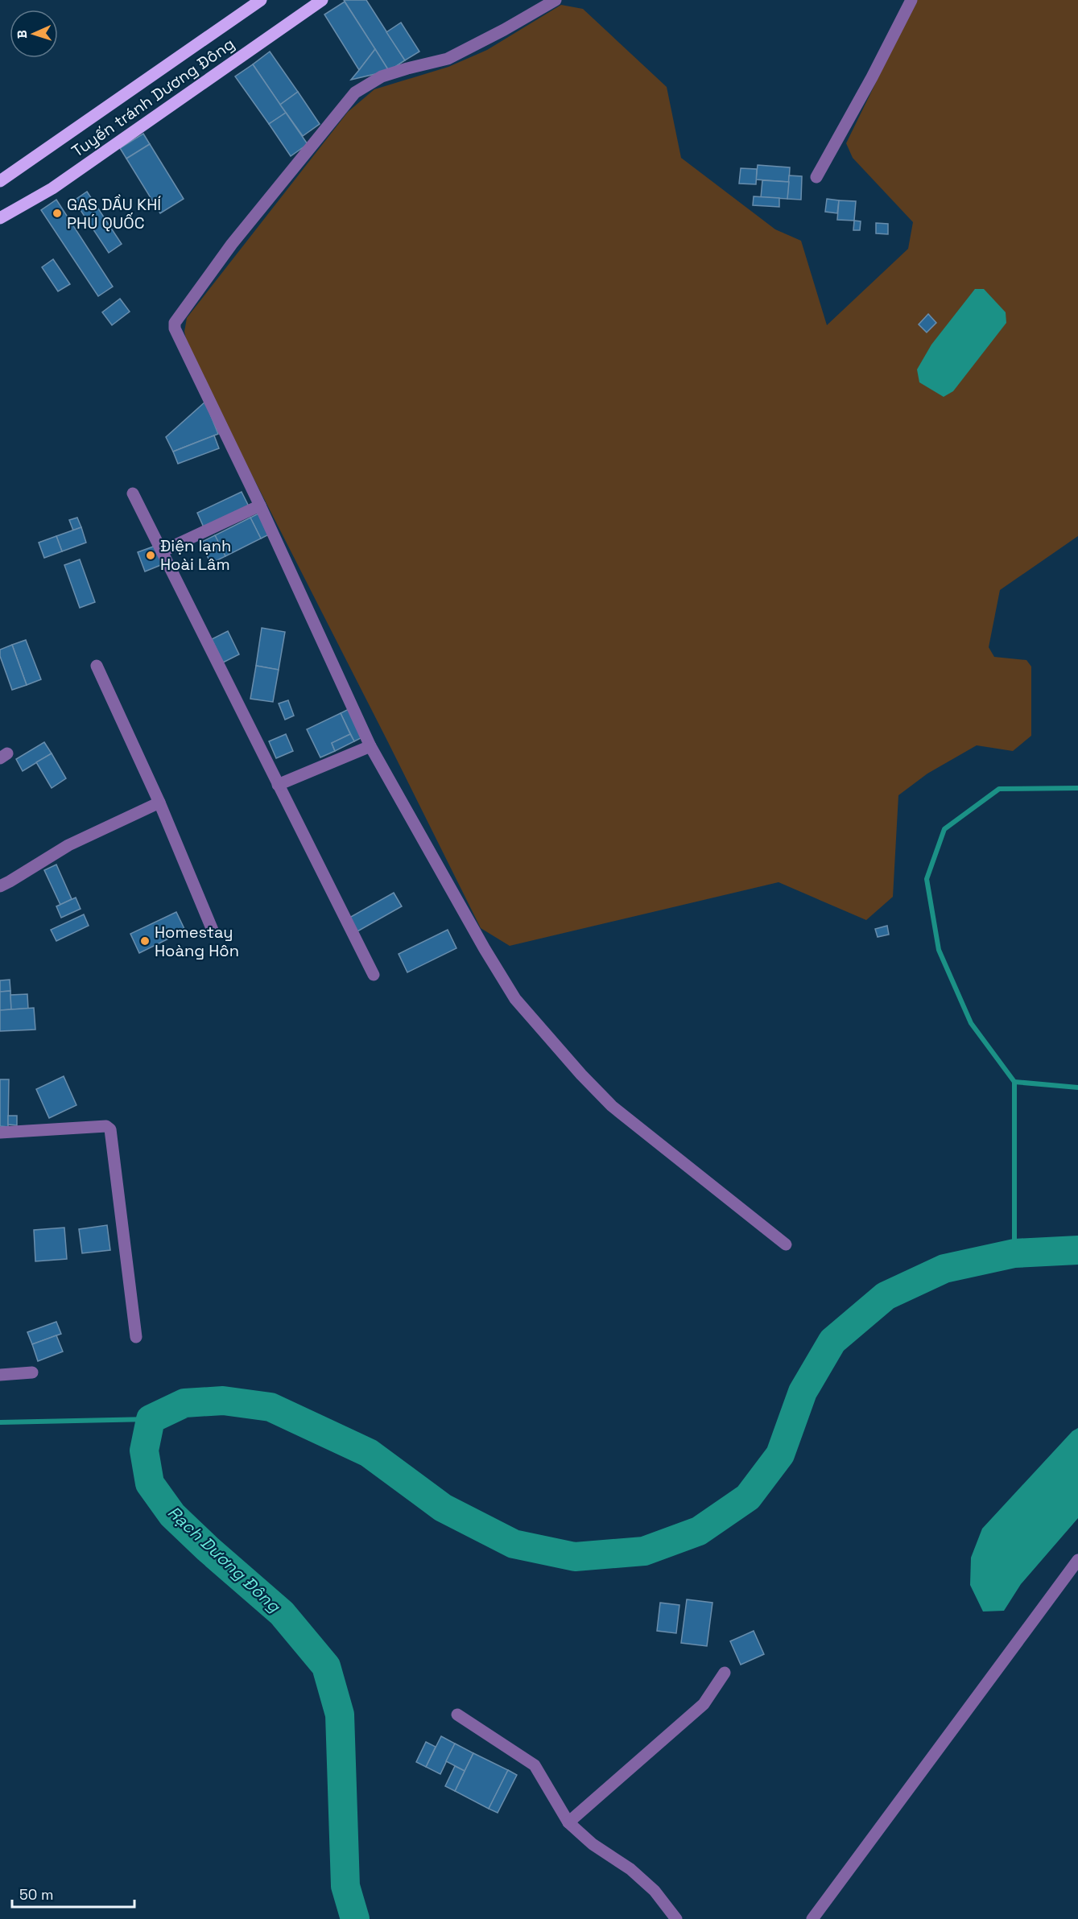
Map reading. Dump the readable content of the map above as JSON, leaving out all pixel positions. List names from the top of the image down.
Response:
{
  "streets": {
    "main road": ["Tuyến tránh Dương Đông"]
  },
  "water": ["Rạch Dương Đông"],
  "places": ["GAS DẦU KHÍ PHÚ QUỐC", "Điện lạnh Hoài Lâm", "Homestay Hoàng Hôn"],
  "scale_bar": "50 m",
  "north": "left"
}
